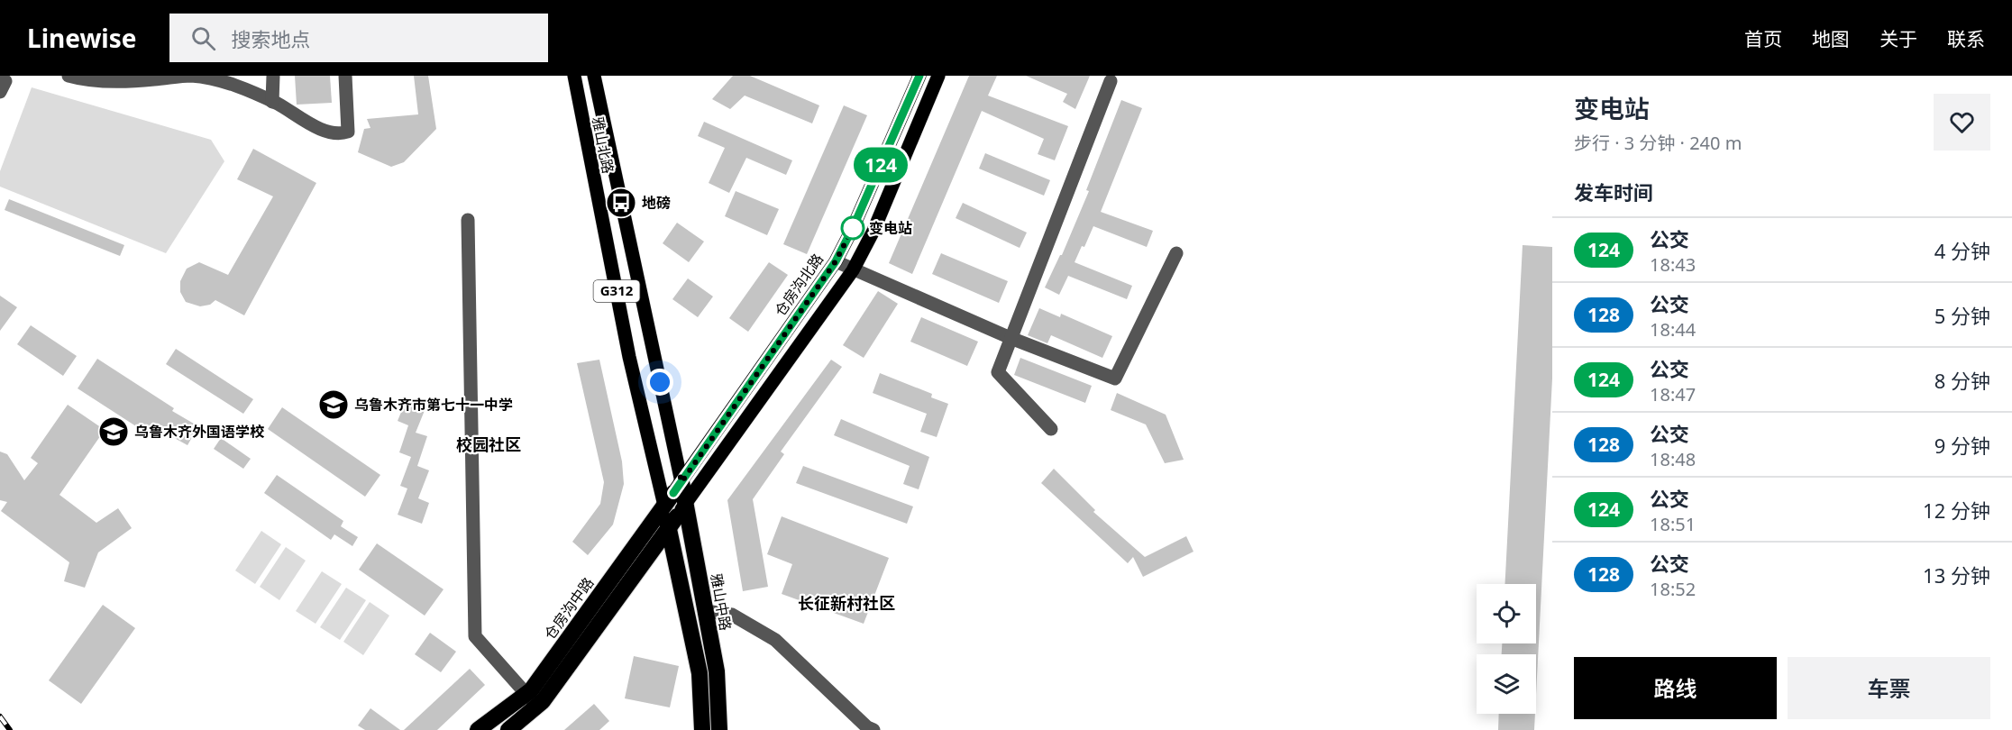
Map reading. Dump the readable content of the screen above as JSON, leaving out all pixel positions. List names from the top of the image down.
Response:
{
  "streets": {
    "highway": ["G312", "雅山中路", "仓房沟中路"],
    "main road": ["雅山北路", "仓房沟北路"]
  },
  "crossings": [
    ["雅山北路", "仓房沟北路"],
    ["雅山北路", "G312"],
    ["雅山北路", "雅山中路"],
    ["雅山北路", "仓房沟中路"],
    ["仓房沟北路", "G312"],
    ["仓房沟北路", "雅山中路"],
    ["仓房沟北路", "仓房沟中路"],
    ["G312", "雅山中路"],
    ["G312", "仓房沟中路"],
    ["雅山中路", "仓房沟中路"]
  ],
  "districts": ["校园社区", "长征新村社区"],
  "places": {
    "bus stop": ["地磅"],
    "other": ["变电站"],
    "school or university": ["乌鲁木齐市第七十一中学", "乌鲁木齐外国语学校"]
  },
  "lines": ["bus line 124"],
  "page": {
    "header": "Linewise",
    "search": "搜索地点",
    "nav": [
      "首页",
      "地图",
      "关于",
      "联系"
    ],
    "on_map": "124",
    "heading": [
      ["变电站", "步行 · 3 分钟 · 240 m"],
      "发车时间"
    ],
    "list": [
      {
        "mark": "124",
        "name": "公交",
        "note": "18:43",
        "value": "4 分钟"
      },
      {
        "mark": "128",
        "name": "公交",
        "note": "18:44",
        "value": "5 分钟"
      },
      {
        "mark": "124",
        "name": "公交",
        "note": "18:47",
        "value": "8 分钟"
      },
      {
        "mark": "128",
        "name": "公交",
        "note": "18:48",
        "value": "9 分钟"
      },
      {
        "mark": "124",
        "name": "公交",
        "note": "18:51",
        "value": "12 分钟"
      },
      {
        "mark": "128",
        "name": "公交",
        "note": "18:52",
        "value": "13 分钟"
      }
    ],
    "buttons": ["路线", "车票"]
  }
}
